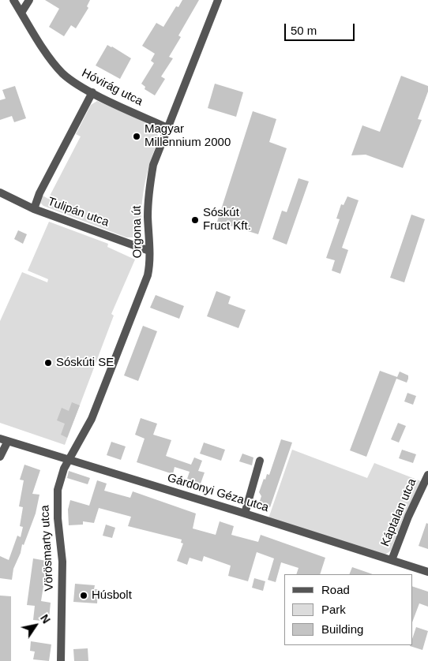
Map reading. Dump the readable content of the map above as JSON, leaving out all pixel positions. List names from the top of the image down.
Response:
{
  "streets": {
    "street": [
      "Hóvirág utca",
      "Tulipán utca",
      "Orgona út",
      "Gárdonyi Géza utca",
      "Káptalan utca",
      "Vörösmarty utca"
    ]
  },
  "crossings": [
    ["Hóvirág utca", "Orgona út"],
    ["Tulipán utca", "Orgona út"],
    ["Orgona út", "Gárdonyi Géza utca"],
    ["Orgona út", "Vörösmarty utca"],
    ["Gárdonyi Géza utca", "Káptalan utca"],
    ["Gárdonyi Géza utca", "Vörösmarty utca"]
  ],
  "places": [
    "Magyar Millennium 2000",
    "Sóskút Fruct Kft.",
    "Sóskúti SE",
    "Húsbolt"
  ],
  "legend": ["Road", "Park", "Building"],
  "scale_bar": "50 m",
  "north": "top right"
}
